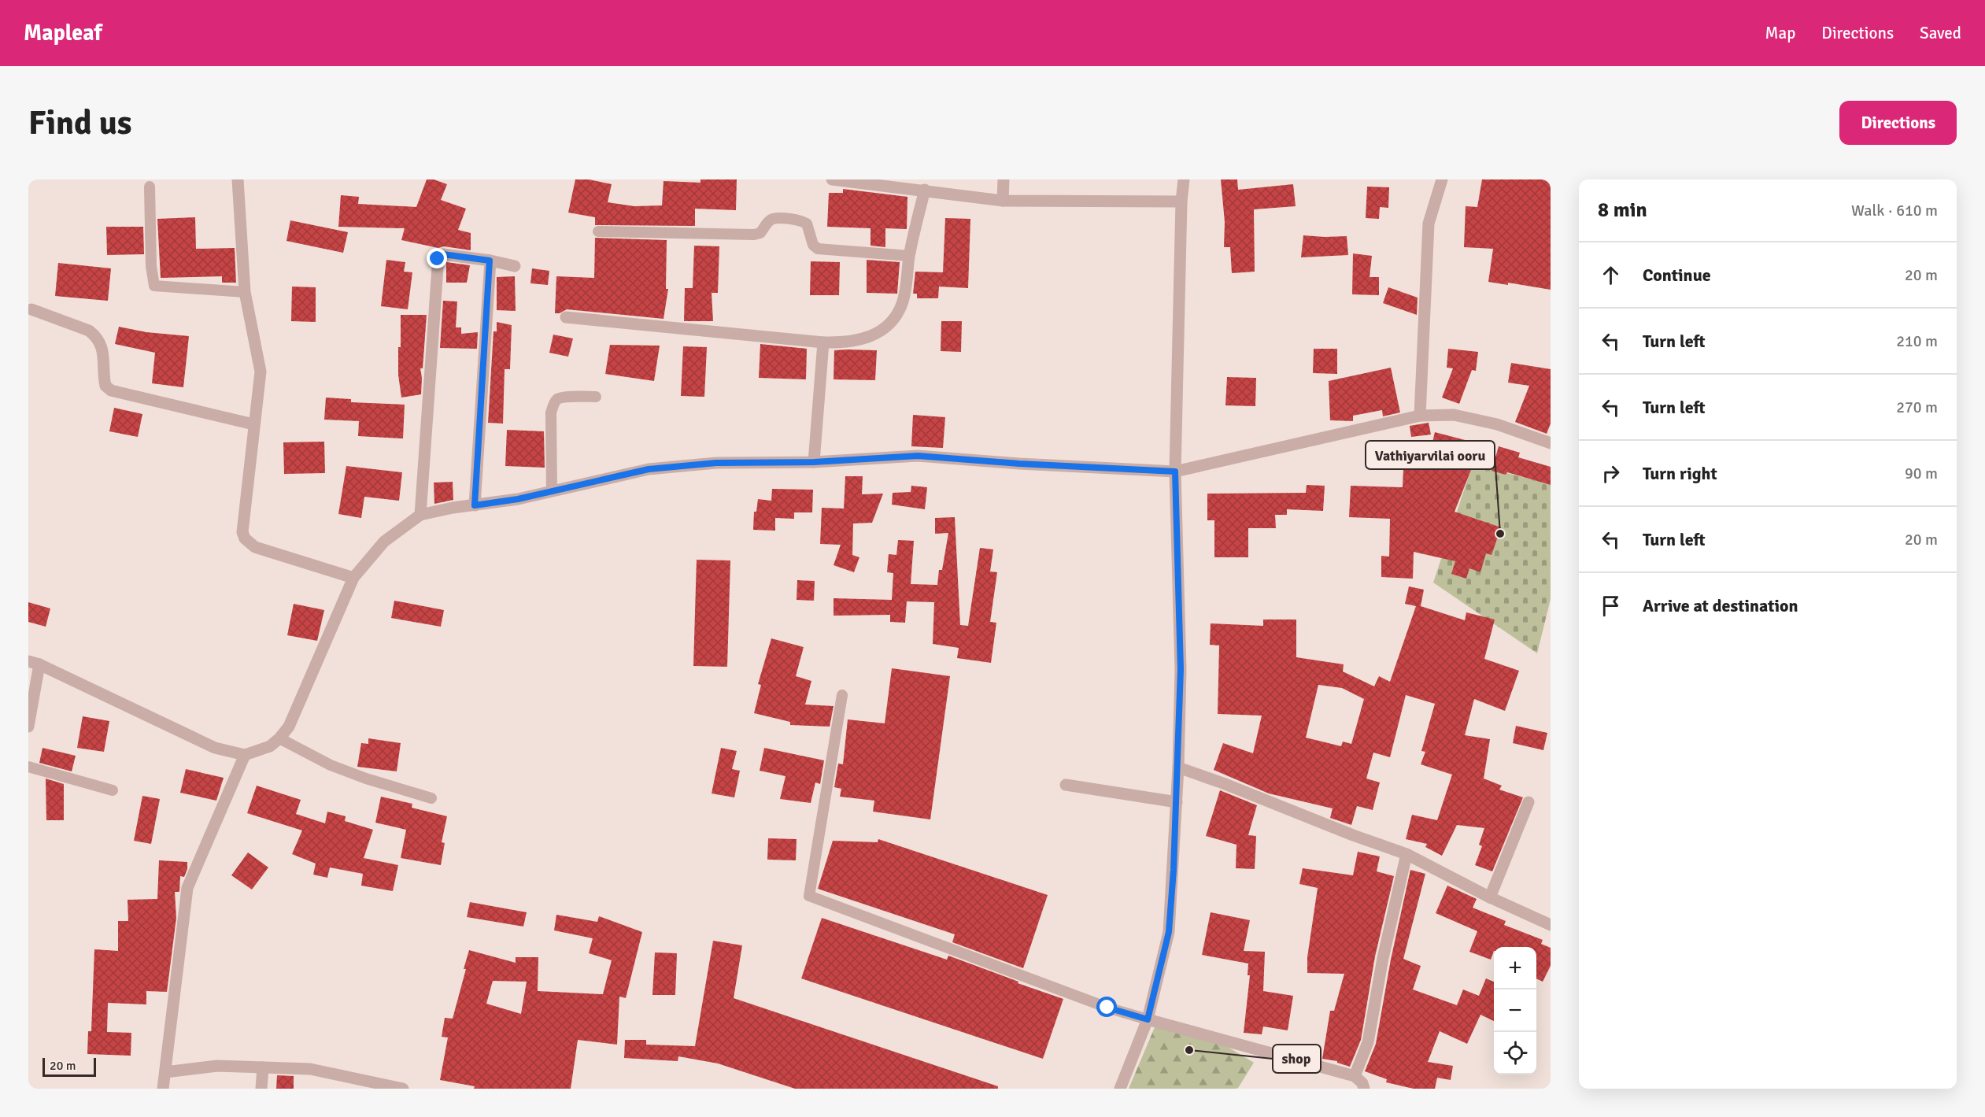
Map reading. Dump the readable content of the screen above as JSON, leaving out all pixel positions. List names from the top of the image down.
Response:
{
  "places": ["Vathiyarvilai ooru", "shop"],
  "scale_bar": "20 m",
  "page": {
    "header": "Mapleaf",
    "nav": ["Map", "Directions", "Saved"],
    "buttons": "Directions",
    "title": "Find us",
    "heading": ["8 min", "Walk · 610 m"],
    "list": [
      ["Continue", "20 m"],
      ["Turn left", "210 m"],
      ["Turn left", "270 m"],
      ["Turn right", "90 m"],
      ["Turn left", "20 m"],
      "Arrive at destination"
    ],
    "map_buttons": ["+", "−"],
    "scale": "20 m"
  }
}
